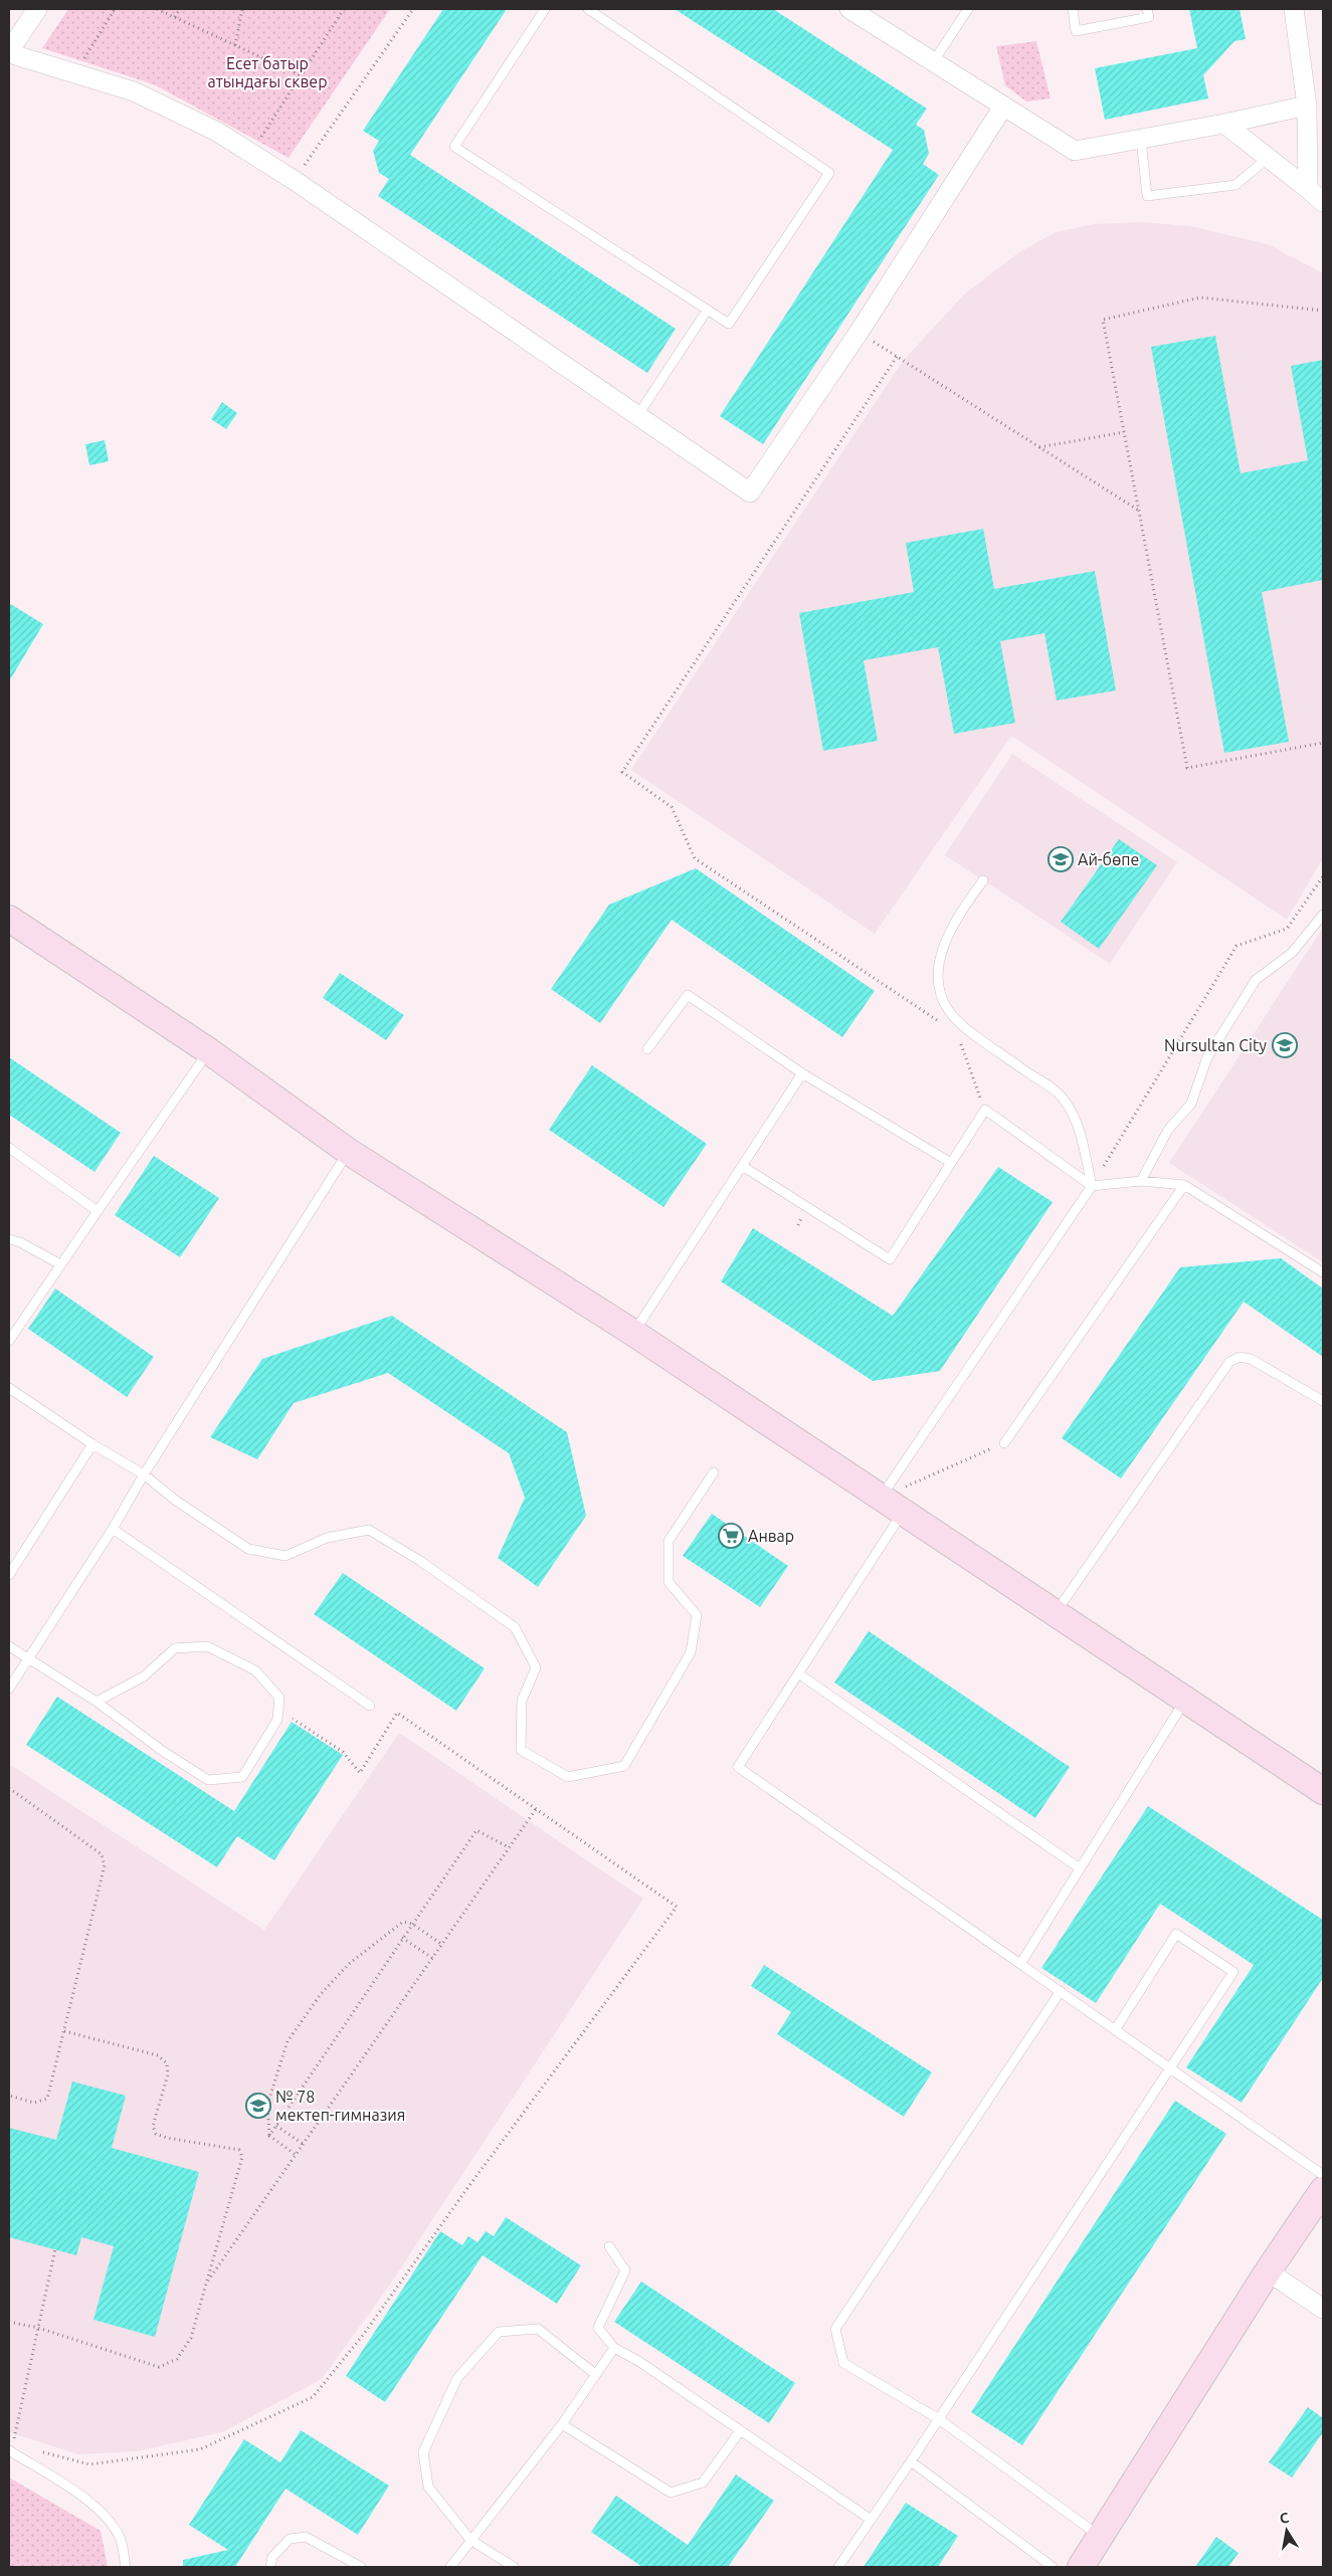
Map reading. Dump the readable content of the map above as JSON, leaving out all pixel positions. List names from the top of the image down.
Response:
{
  "parks": ["Есет батыр атындағы сквер"],
  "places": {
    "school or university": ["Ай-бөпе", "Nursultan City", "№ 78 мектеп-гимназия"],
    "supermarket": ["Анвар"]
  },
  "north": "top"
}
